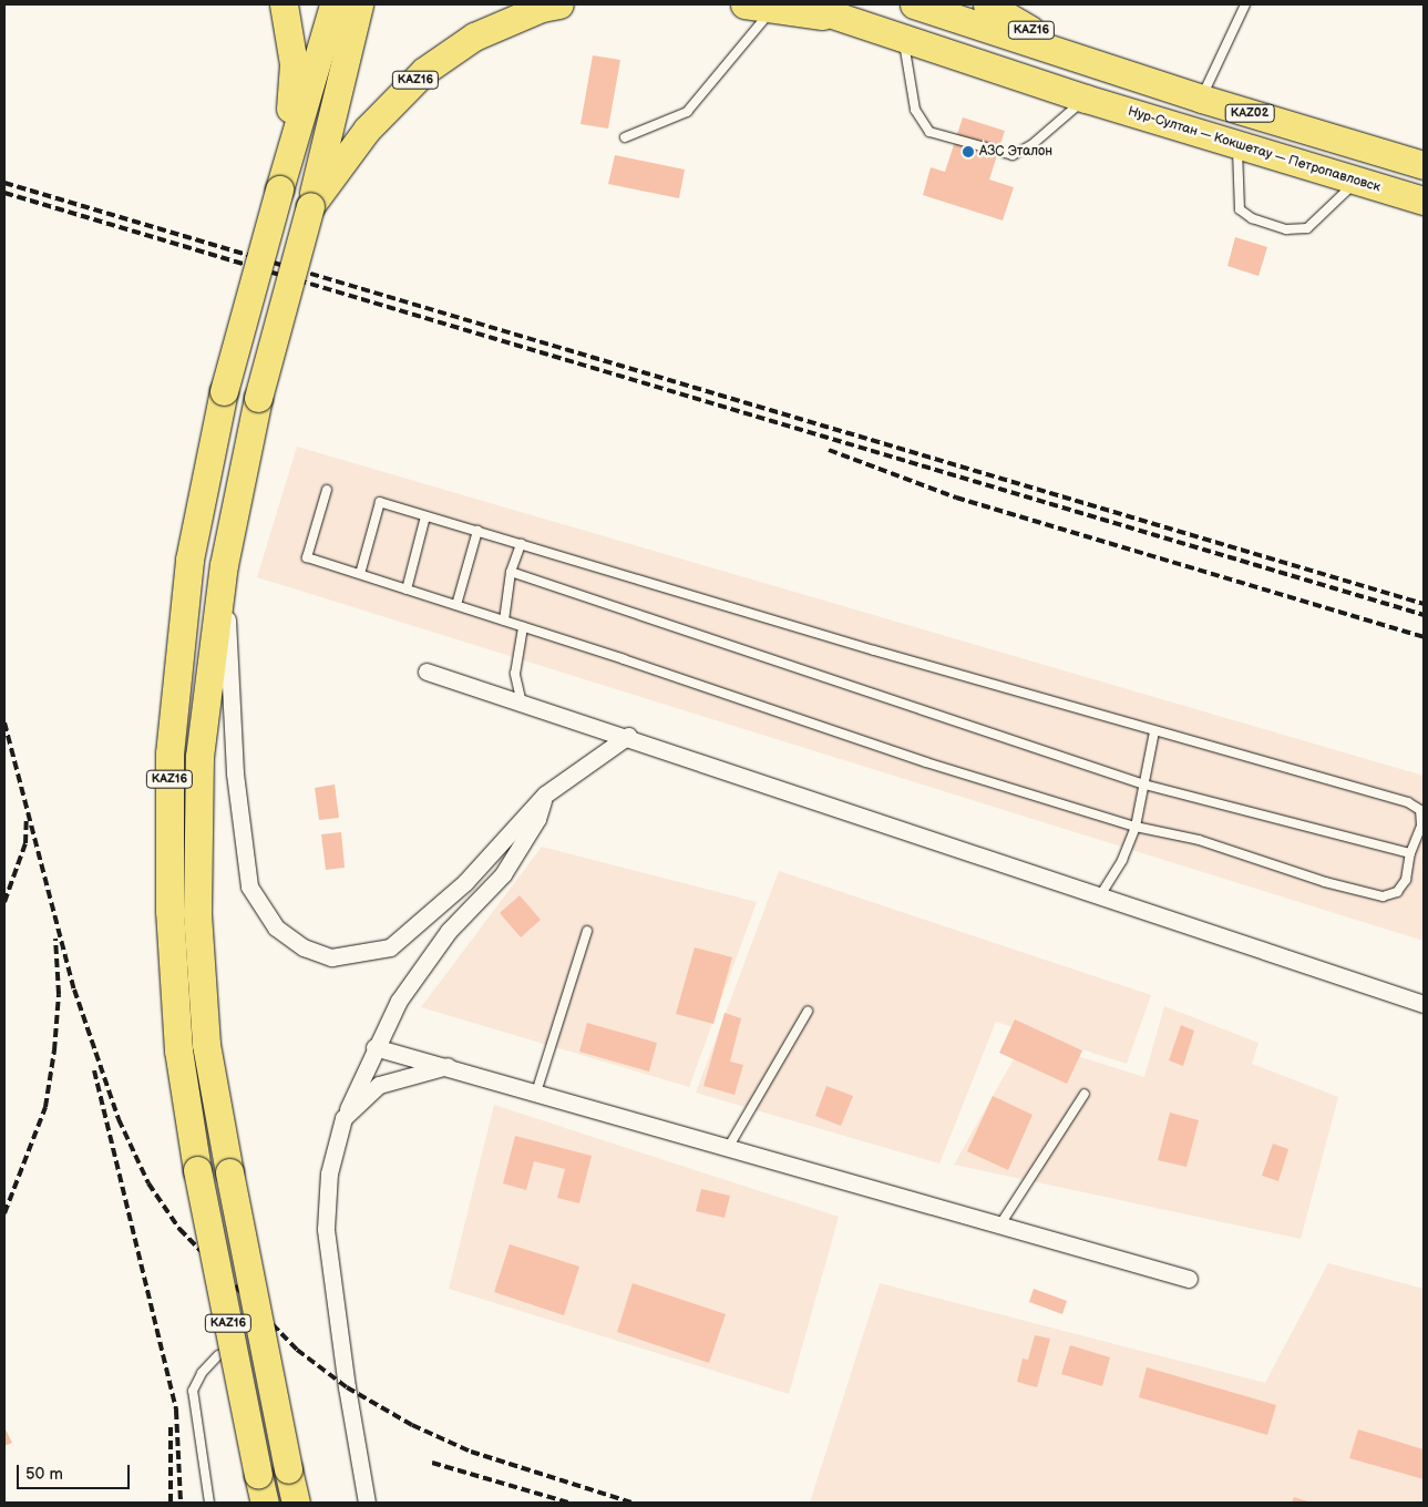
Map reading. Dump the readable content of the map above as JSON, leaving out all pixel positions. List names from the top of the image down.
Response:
{
  "streets": {
    "highway": ["KAZ16", "KАZ02", "Нур-Султан — Кокшетау — Петропавловск"]
  },
  "crossings": [
    ["KAZ16", "KАZ02"],
    ["KАZ02", "Нур-Султан — Кокшетау — Петропавловск"]
  ],
  "places": ["АЗС Эталон"],
  "scale_bar": "50 m"
}
